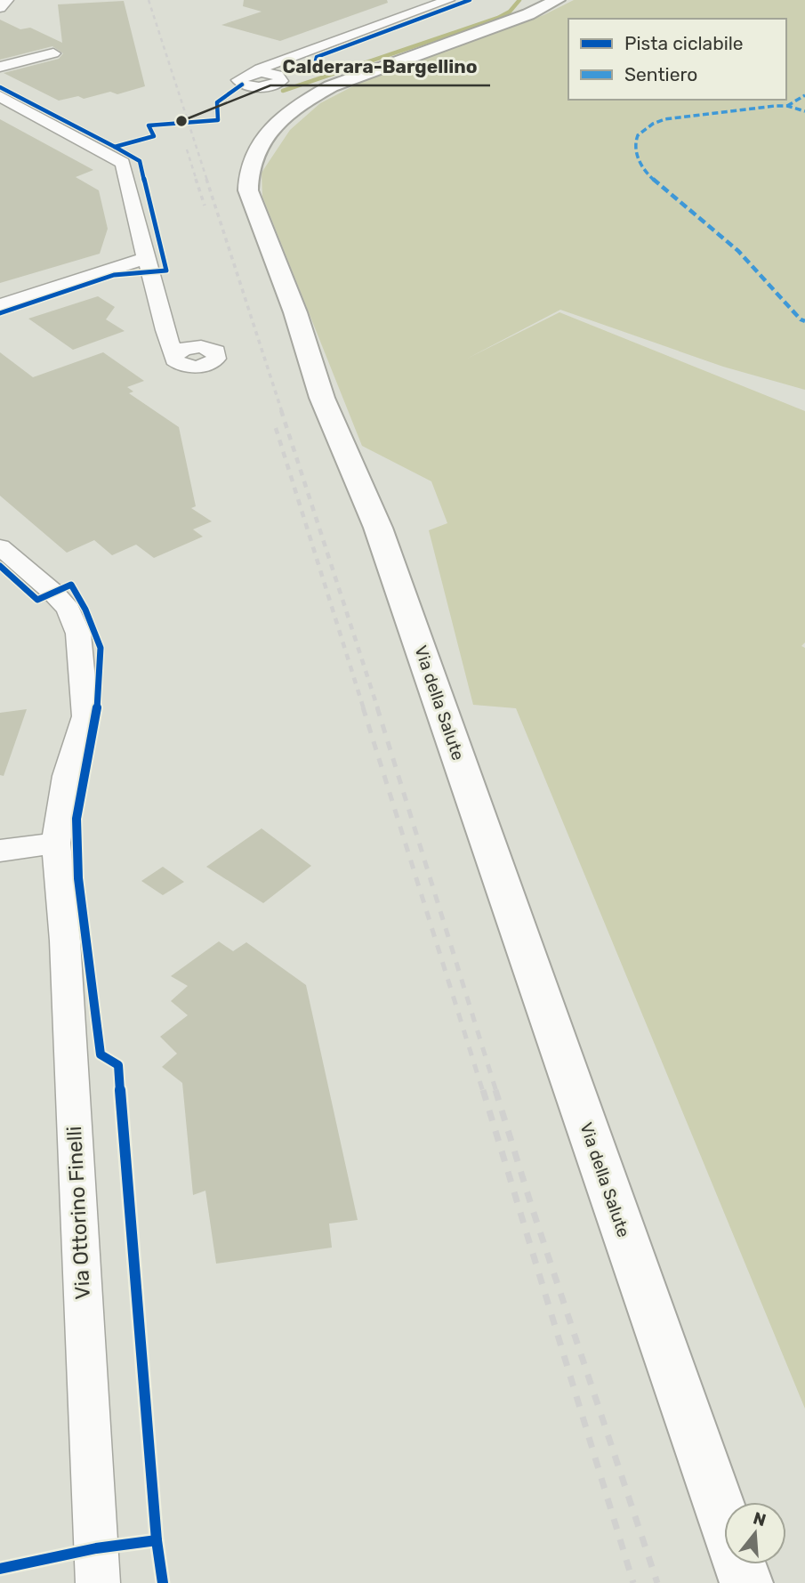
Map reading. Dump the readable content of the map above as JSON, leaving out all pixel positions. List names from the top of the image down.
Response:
{
  "streets": {
    "street": ["Via della Salute", "Via Ottorino Finelli"]
  },
  "places": ["Calderara-Bargellino"],
  "legend": ["Pista ciclabile", "Sentiero"],
  "north": "top"
}
